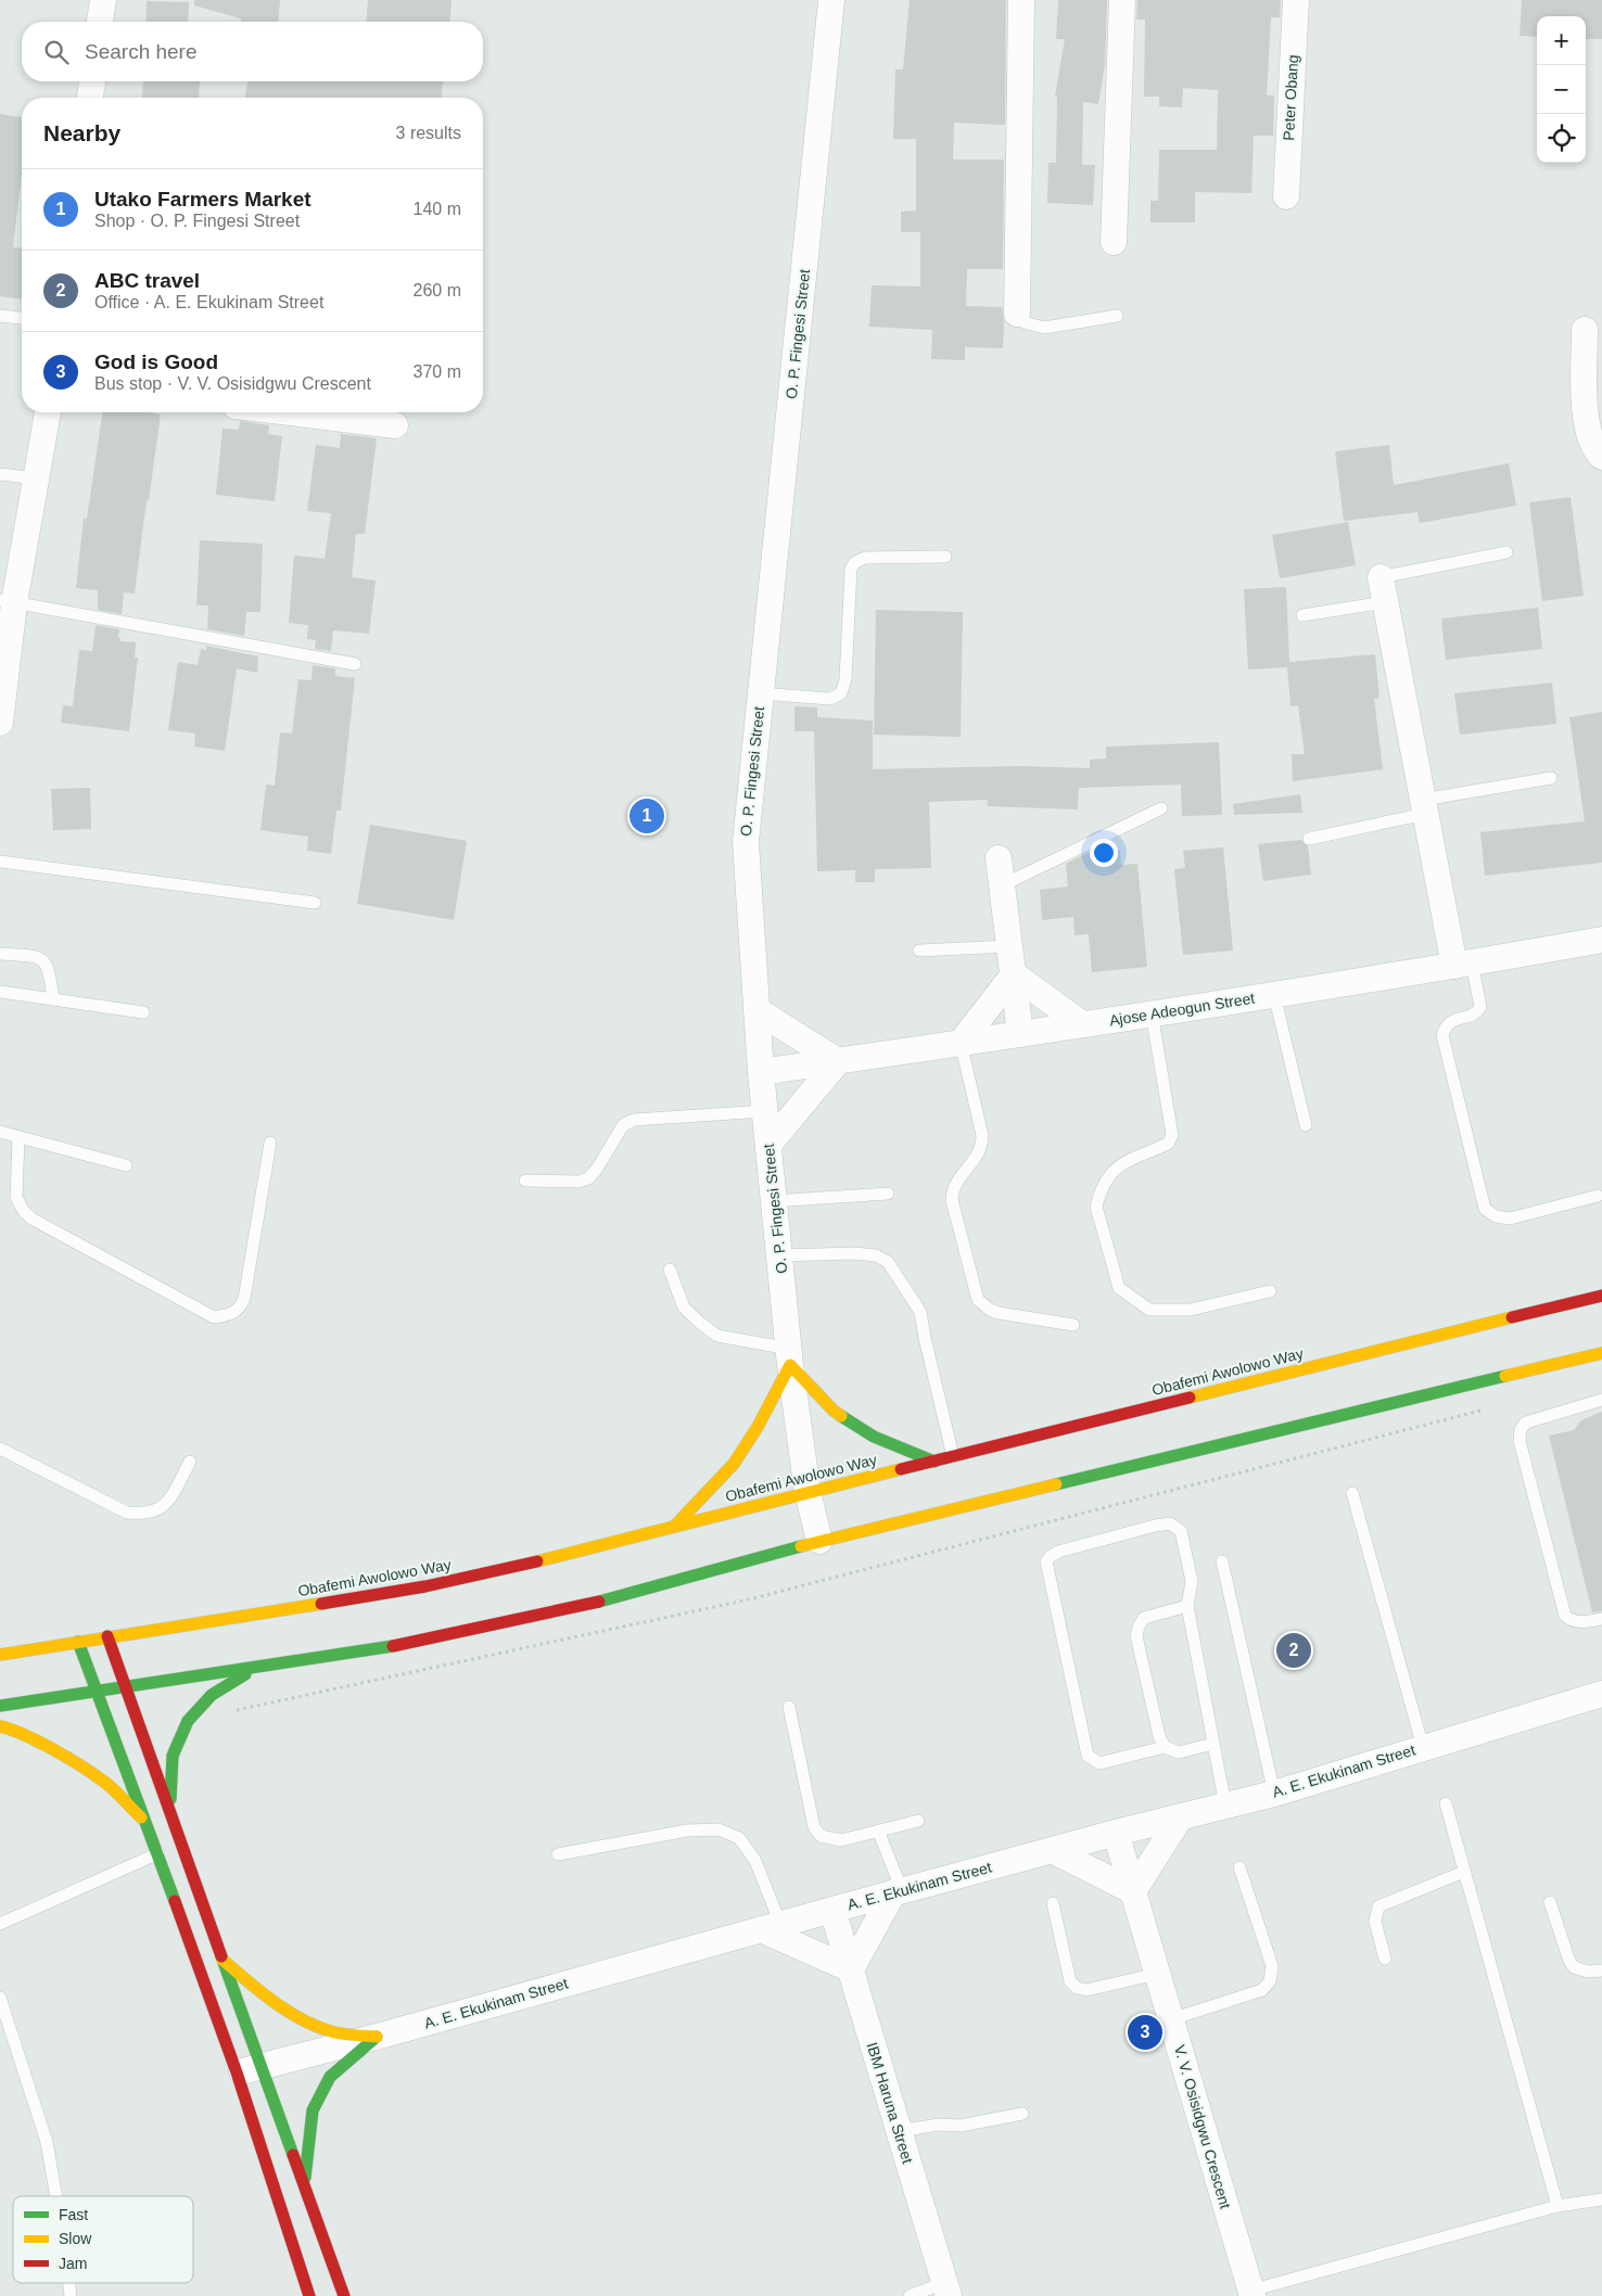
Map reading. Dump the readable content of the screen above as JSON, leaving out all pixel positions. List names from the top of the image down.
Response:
{
  "streets": {
    "main road": ["Obafemi Awolowo Way"],
    "street": [
      "Peter Obang",
      "O. P. Fingesi Street",
      "Ajose Adeogun Street",
      "A. E. Ekukinam Street",
      "IBM Haruna Street",
      "V. V. Osisidgwu Crescent"
    ]
  },
  "crossings": [
    ["O. P. Fingesi Street", "Ajose Adeogun Street"],
    ["O. P. Fingesi Street", "Obafemi Awolowo Way"],
    ["A. E. Ekukinam Street", "IBM Haruna Street"],
    ["A. E. Ekukinam Street", "V. V. Osisidgwu Crescent"]
  ],
  "legend": ["Fast", "Slow", "Jam"],
  "page": {
    "map_buttons": ["+", "−"],
    "search": "Search here",
    "heading": ["Nearby", "3 results"],
    "list": [
      {
        "mark": "1",
        "name": "Utako Farmers Market",
        "note": "Shop · O. P. Fingesi Street",
        "value": "140 m"
      },
      {
        "mark": "2",
        "name": "ABC travel",
        "note": "Office · A. E. Ekukinam Street",
        "value": "260 m"
      },
      {
        "mark": "3",
        "name": "God is Good",
        "note": "Bus stop · V. V. Osisidgwu Crescent",
        "value": "370 m"
      }
    ],
    "pins": ["1", "2", "3"]
  }
}
